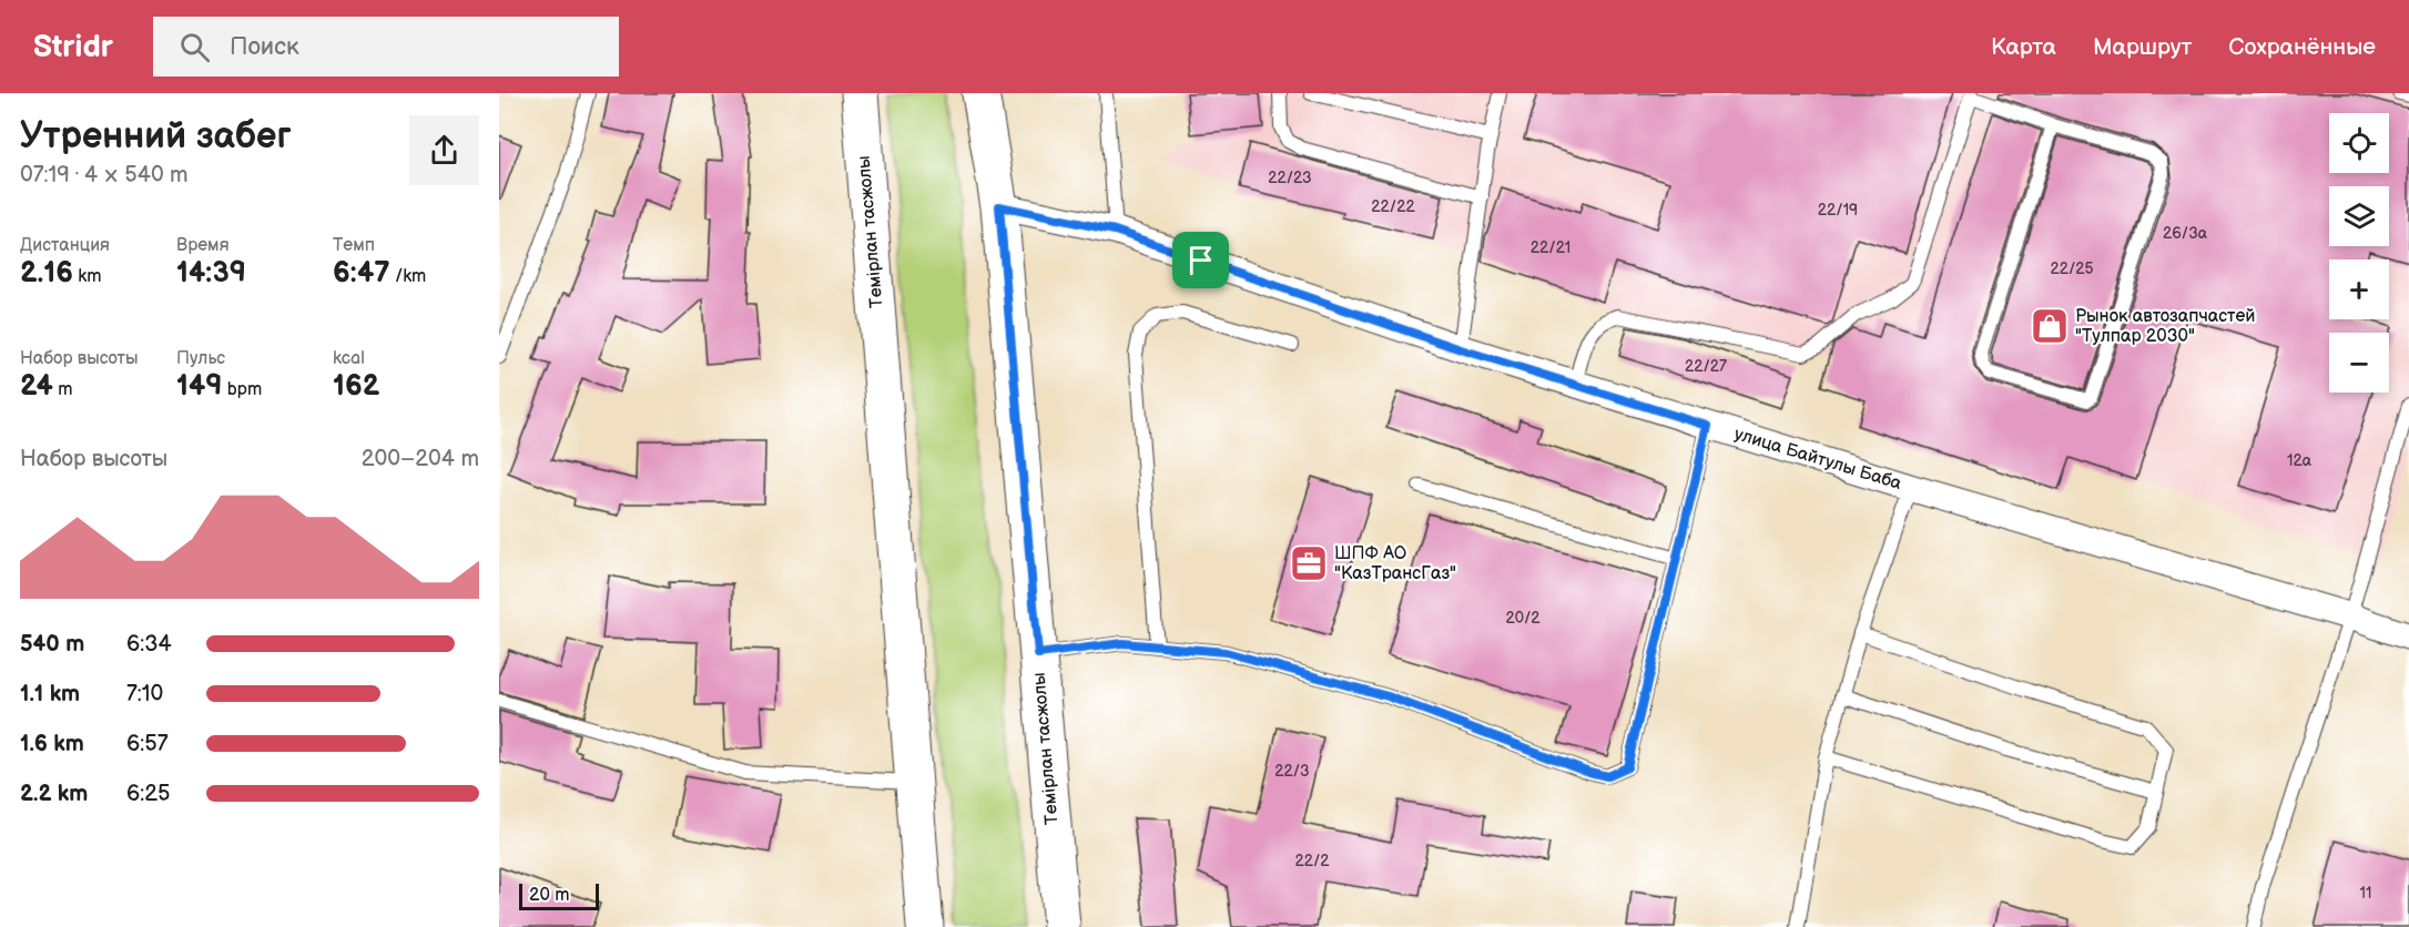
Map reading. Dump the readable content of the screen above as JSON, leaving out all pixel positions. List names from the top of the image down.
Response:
{
  "streets": {
    "main road": ["Темірлан тасжолы"],
    "street": ["улица Байтулы Баба"]
  },
  "crossings": [
    ["Темірлан тасжолы", "улица Байтулы Баба"]
  ],
  "places": {
    "shop": ["Рынок автозапчастей \"Тулпар 2030\""],
    "office": ["ШПФ АО \"КазТрансГаз\""]
  },
  "house_numbers": [
    "22/23",
    "22/22",
    "22/19",
    "26/3а",
    "22/21",
    "22/25",
    "22/27",
    "12а",
    "20/2",
    "22/3",
    "22/2",
    "11"
  ],
  "scale_bar": "20 m",
  "page": {
    "header": "Stridr",
    "search": "Поиск",
    "nav": ["Карта", "Маршрут", "Сохранённые"],
    "heading": ["Утренний забег", "07:19 · 4 × 540 m"],
    "map_buttons": ["+", "−"],
    "stats": [
      ["Дистанция", "2.16 km"],
      ["Время", "14:39"],
      ["Темп", "6:47 /km"],
      ["Набор высоты", "24 m"],
      ["Пульс", "149 bpm"],
      ["kcal", "162"]
    ],
    "chart": ["Набор высоты", "200–204 m"],
    "list": [
      {
        "name": "540 m",
        "note": "6:34"
      },
      {
        "name": "1.1 km",
        "note": "7:10"
      },
      {
        "name": "1.6 km",
        "note": "6:57"
      },
      {
        "name": "2.2 km",
        "note": "6:25"
      }
    ],
    "scale": "20 m"
  }
}
